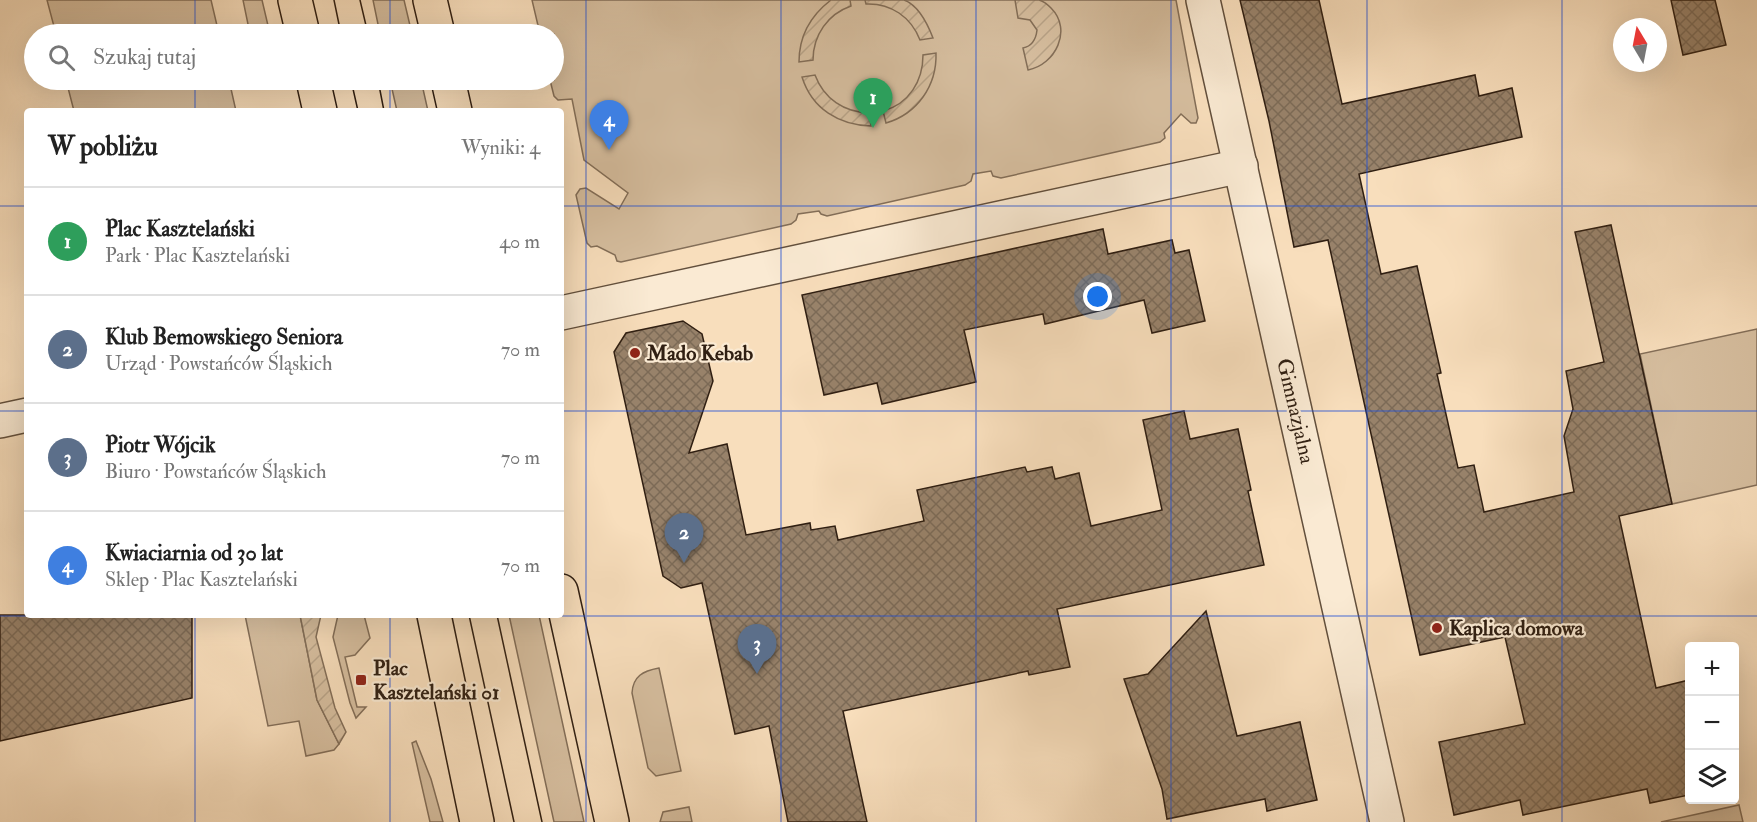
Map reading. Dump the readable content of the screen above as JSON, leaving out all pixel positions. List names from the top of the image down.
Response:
{
  "streets": {
    "street": ["Gimnazjalna"]
  },
  "places": {
    "other": ["Mado Kebab", "Kaplica domowa"],
    "transit": ["Plac Kasztelański 01"]
  },
  "north": "top",
  "page": {
    "search": "Szukaj tutaj",
    "pins": [
      "1",
      "4",
      "2",
      "3"
    ],
    "heading": ["W pobliżu", "Wyniki: 4"],
    "list": [
      {
        "mark": "1",
        "name": "Plac Kasztelański",
        "note": "Park · Plac Kasztelański",
        "value": "40 m"
      },
      {
        "mark": "2",
        "name": "Klub Bemowskiego Seniora",
        "note": "Urząd · Powstańców Śląskich",
        "value": "70 m"
      },
      {
        "mark": "3",
        "name": "Piotr Wójcik",
        "note": "Biuro · Powstańców Śląskich",
        "value": "70 m"
      },
      {
        "mark": "4",
        "name": "Kwiaciarnia od 30 lat",
        "note": "Sklep · Plac Kasztelański",
        "value": "70 m"
      }
    ],
    "map_buttons": ["+", "−"]
  }
}
